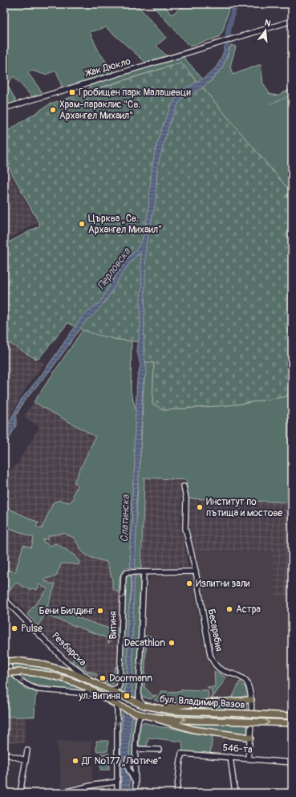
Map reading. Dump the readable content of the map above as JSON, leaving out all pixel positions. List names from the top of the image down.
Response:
{
  "streets": {
    "main road": ["бул. Владимир Вазов"],
    "street": [
      "Жак Дюкло",
      "Витиня",
      "Бесарабия",
      "Резбарска",
      "546-та"
    ]
  },
  "crossings": [
    ["Витиня", "Бесарабия"],
    ["Витиня", "бул. Владимир Вазов"],
    ["Бесарабия", "546-та"],
    ["Резбарска", "бул. Владимир Вазов"]
  ],
  "water": ["Перловска", "Слатинска"],
  "places": {
    "transit": ["Гробищен парк Малашевци", "ул. Витиня"],
    "other": [
      "Храм-параклис \"Св. Архангел Михаил\"",
      "Църква „Св. Архангел Михаил“",
      "Институт по пътища и мостове",
      "Изпитни зали",
      "Астра",
      "Бени Билдинг",
      "Pulse",
      "Decathlon",
      "Doormann",
      "ДГ №177 „Лютиче“"
    ]
  },
  "north": "top"
}
